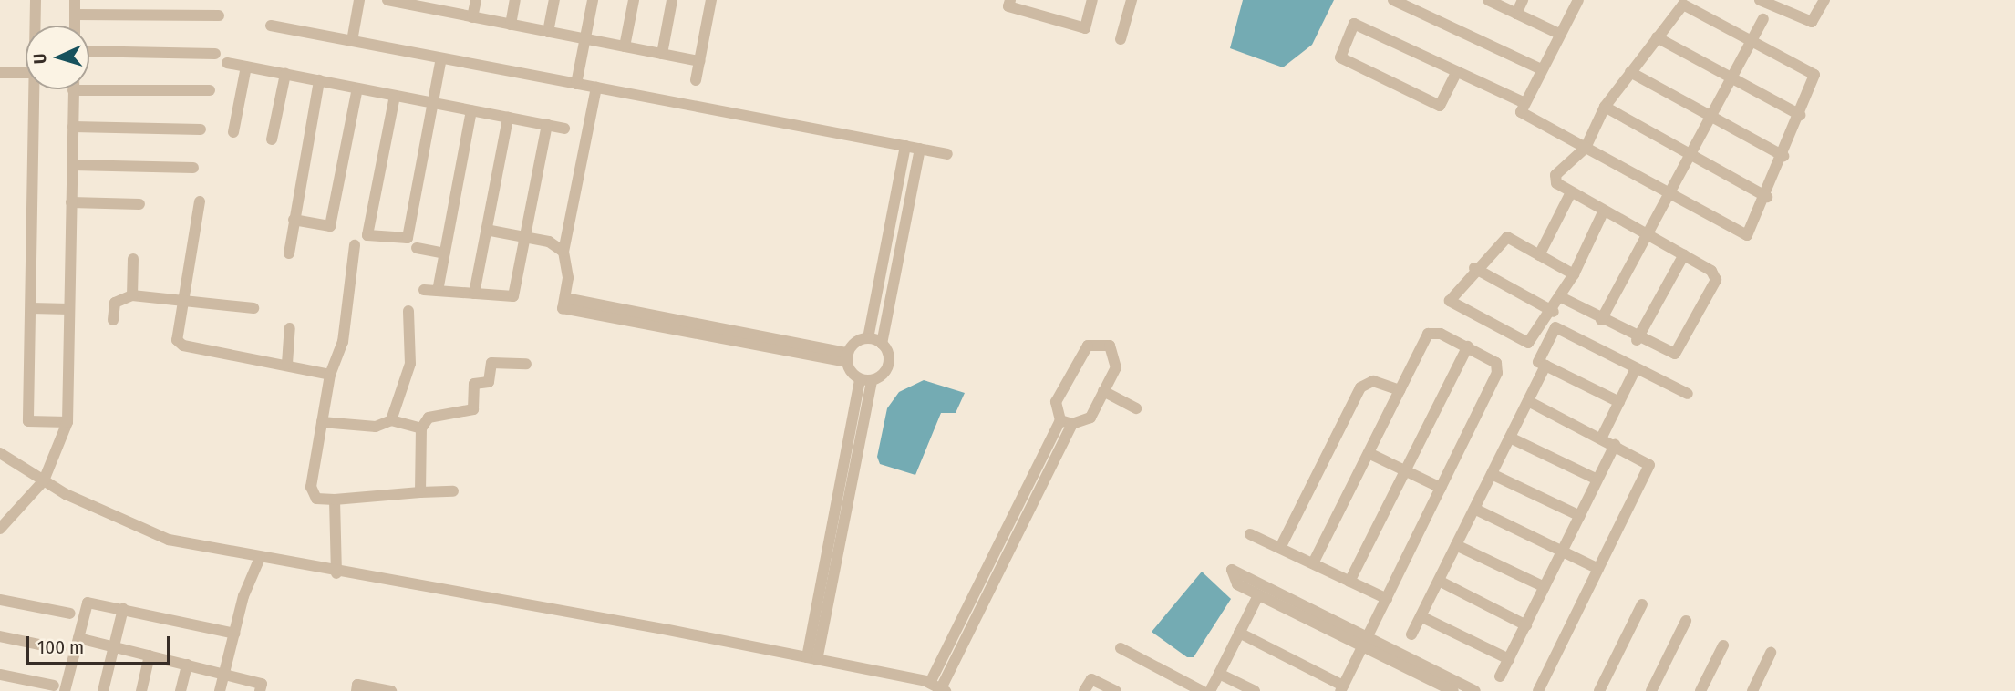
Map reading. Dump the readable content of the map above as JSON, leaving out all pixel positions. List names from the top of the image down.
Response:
{
  "scale_bar": "100 m",
  "north": "left"
}
